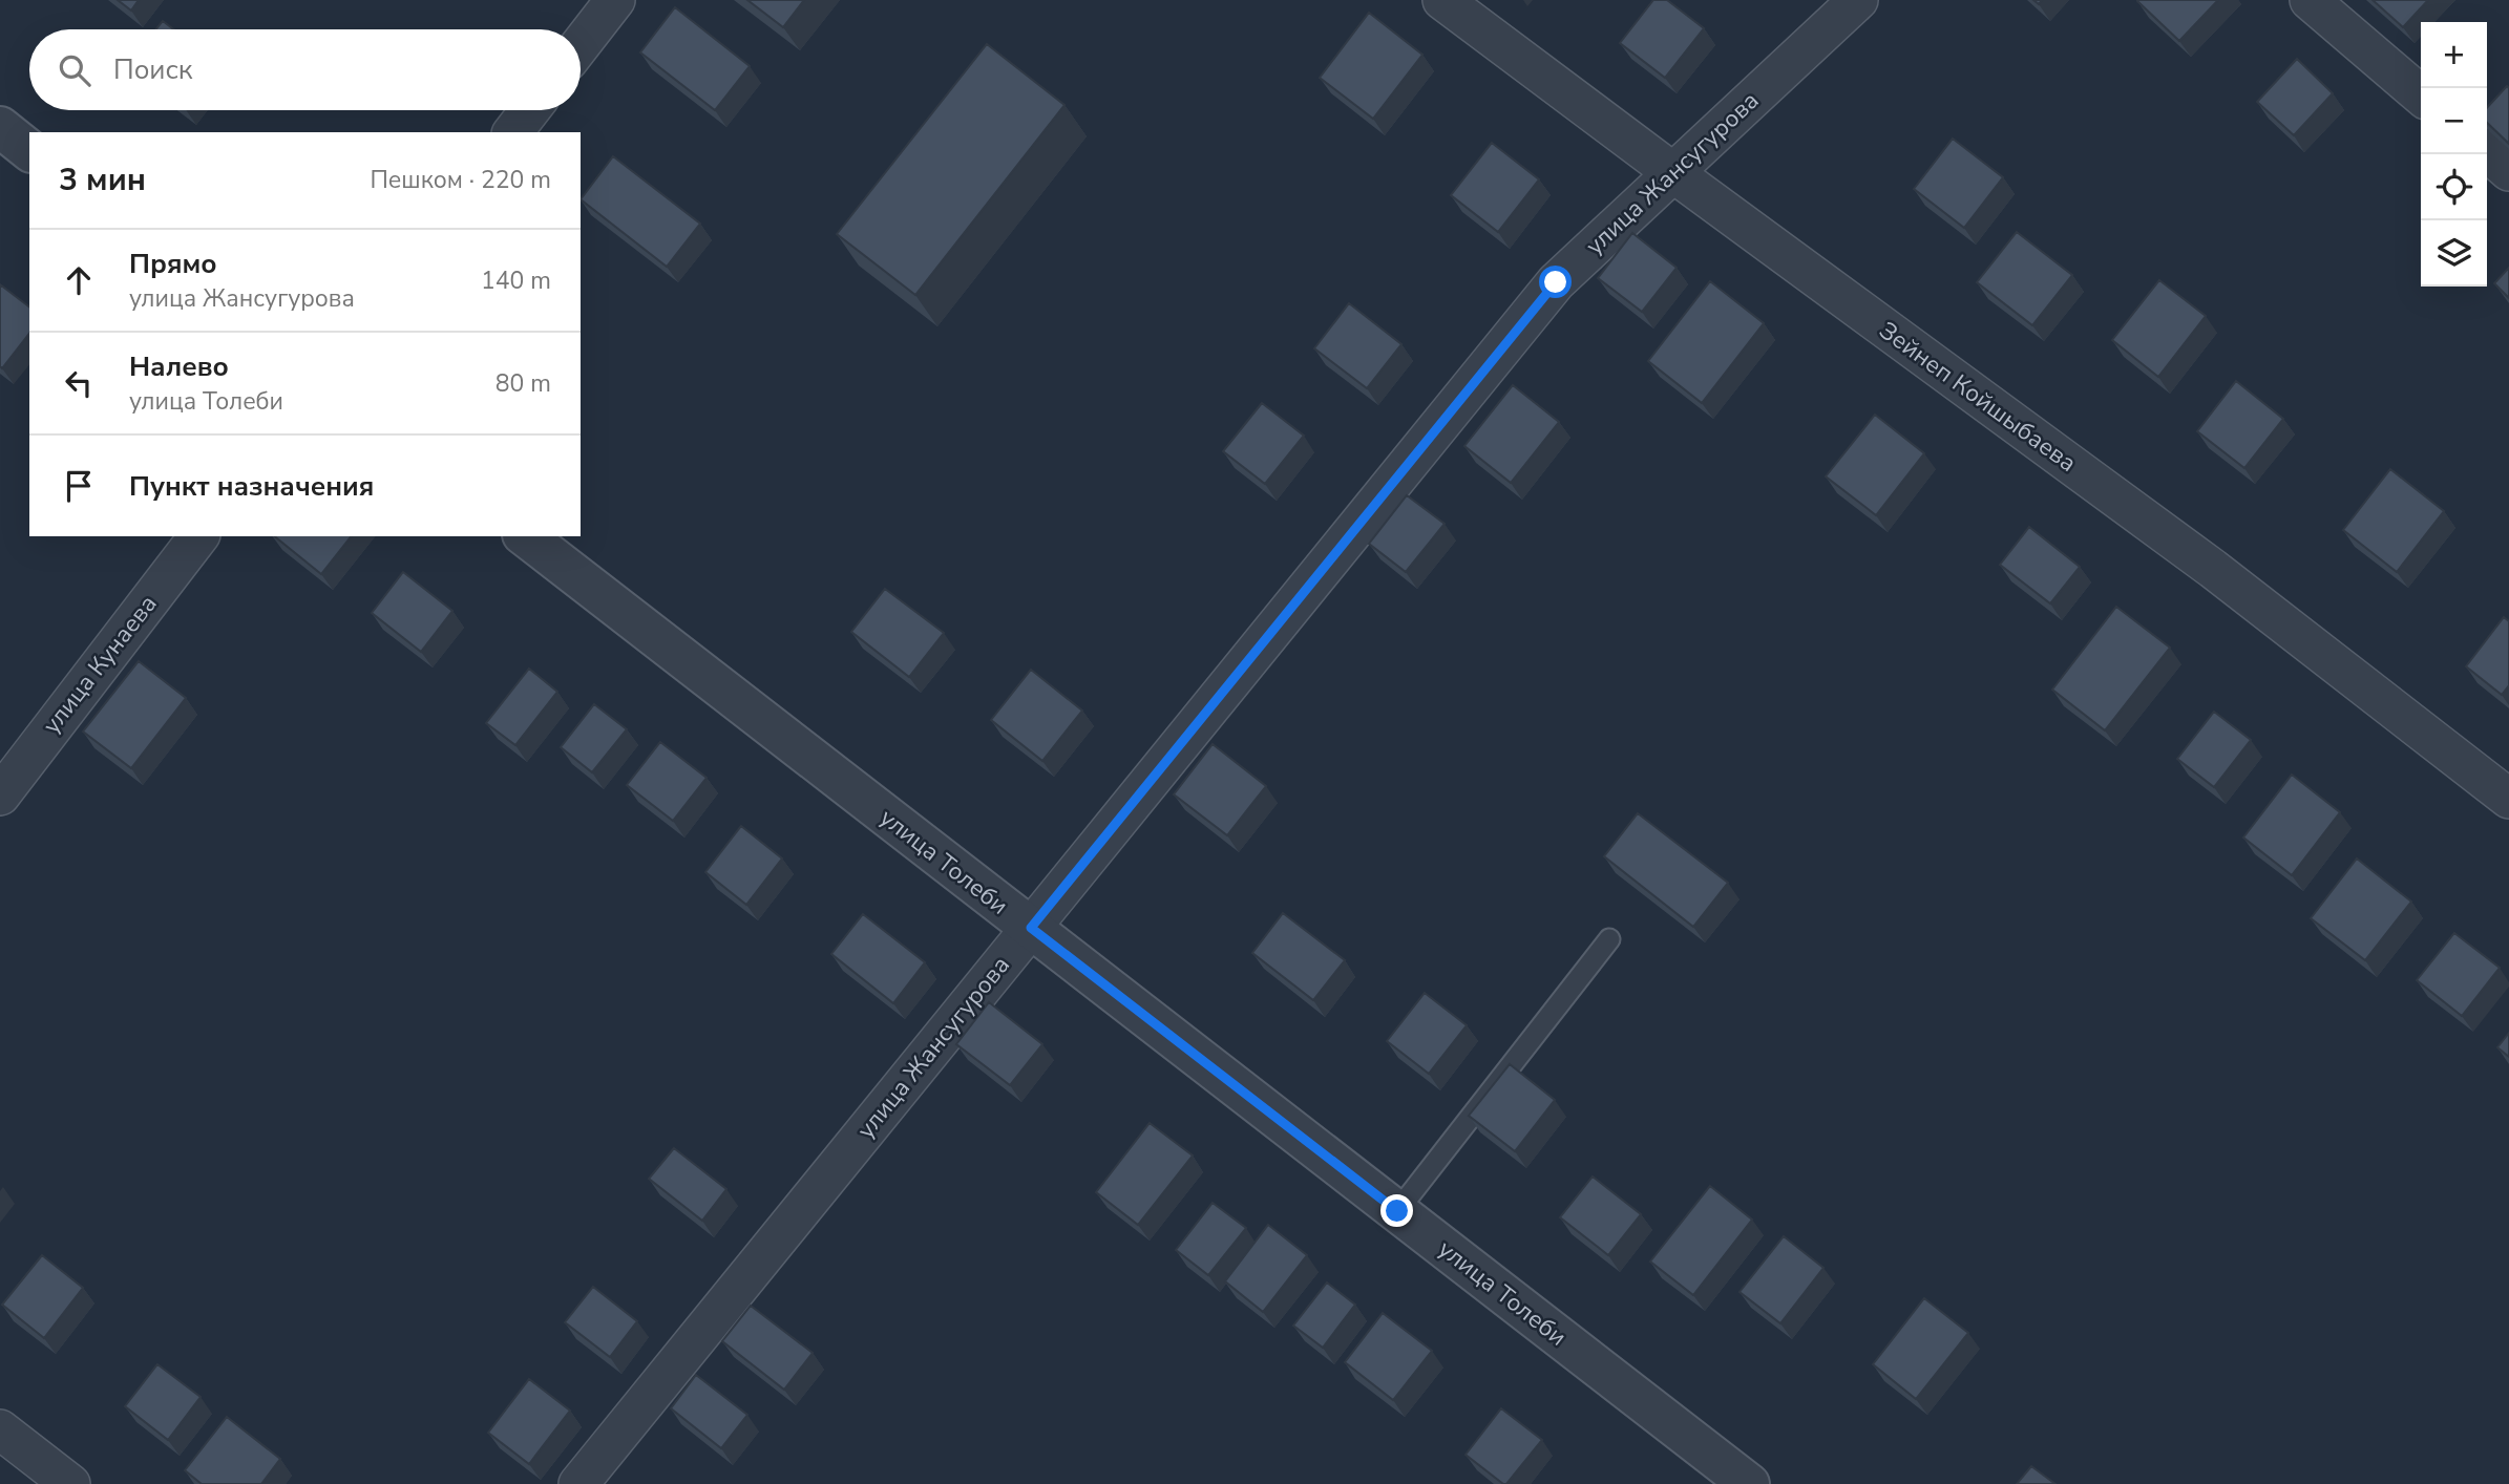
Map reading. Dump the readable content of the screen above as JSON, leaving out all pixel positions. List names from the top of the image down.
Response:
{
  "streets": {
    "street": [
      "улица Жансугурова",
      "Зейнеп Койшыбаева",
      "улица Кунаева",
      "улица Толеби"
    ]
  },
  "crossings": [
    ["улица Жансугурова", "Зейнеп Койшыбаева"],
    ["улица Жансугурова", "улица Толеби"]
  ],
  "page": {
    "map_buttons": ["+", "−"],
    "search": "Поиск",
    "heading": ["3 мин", "Пешком · 220 m"],
    "list": [
      ["Прямо", "улица Жансугурова", "140 m"],
      ["Налево", "улица Толеби", "80 m"],
      "Пункт назначения"
    ]
  }
}
